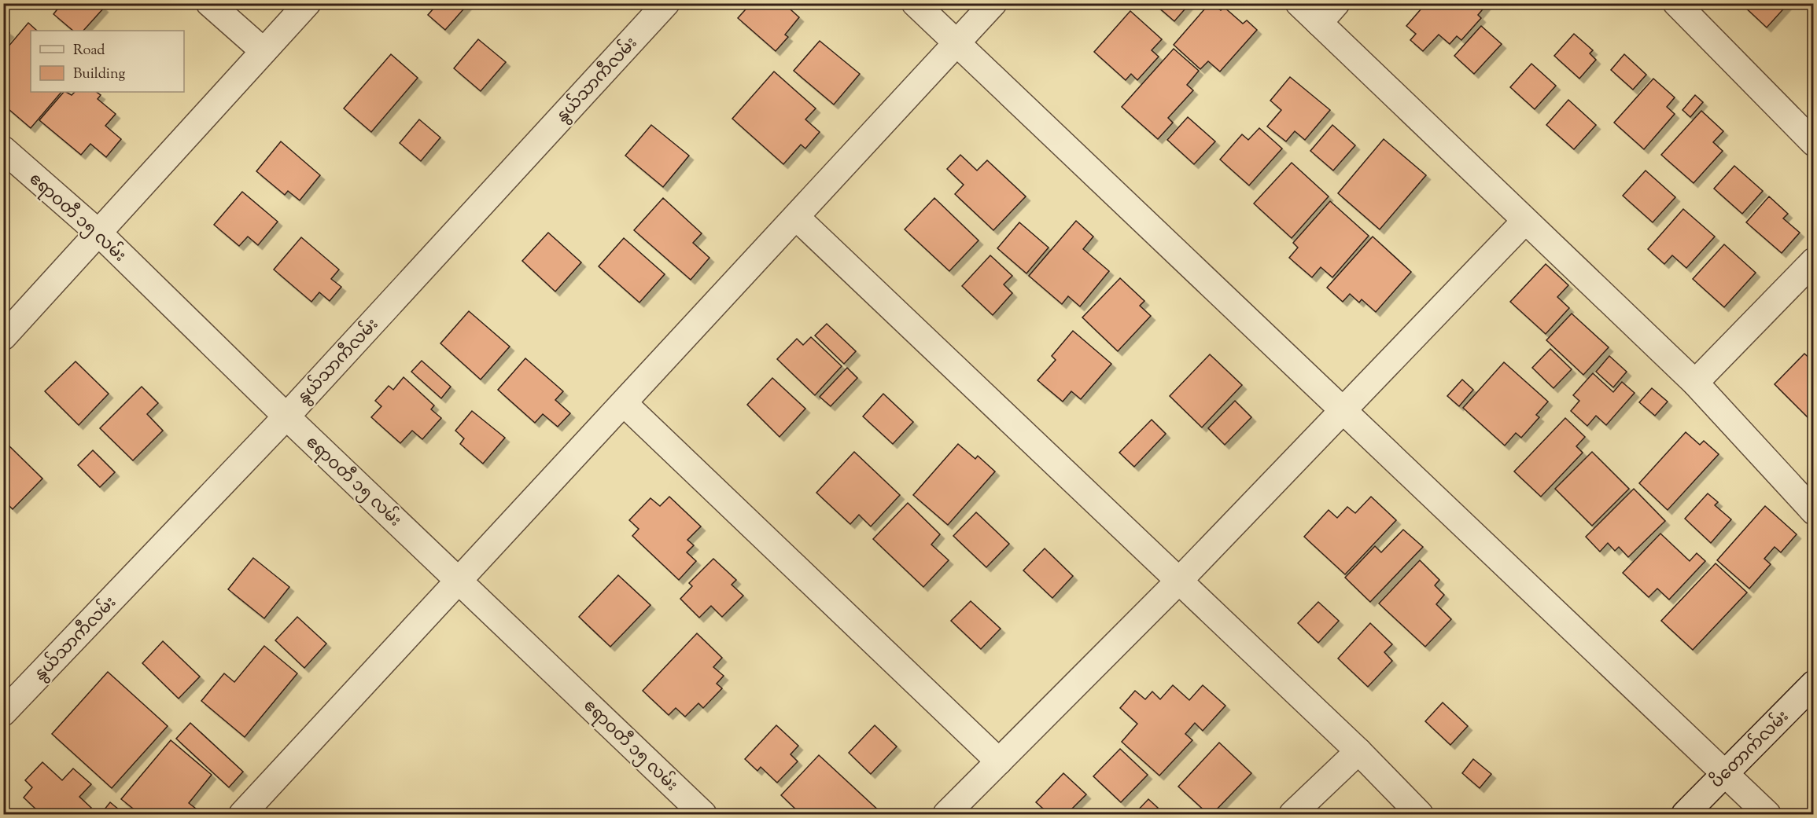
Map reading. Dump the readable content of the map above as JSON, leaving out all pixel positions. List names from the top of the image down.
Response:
{
  "streets": {
    "street": ["နွယ်သာကီလမ်း", "ဧရာဝတီ ၁၅ လမ်း", "ပိတောက်လမ်း"]
  },
  "crossings": [
    ["နွယ်သာကီလမ်း", "ဧရာဝတီ ၁၅ လမ်း"]
  ],
  "legend": ["Road", "Building"]
}
